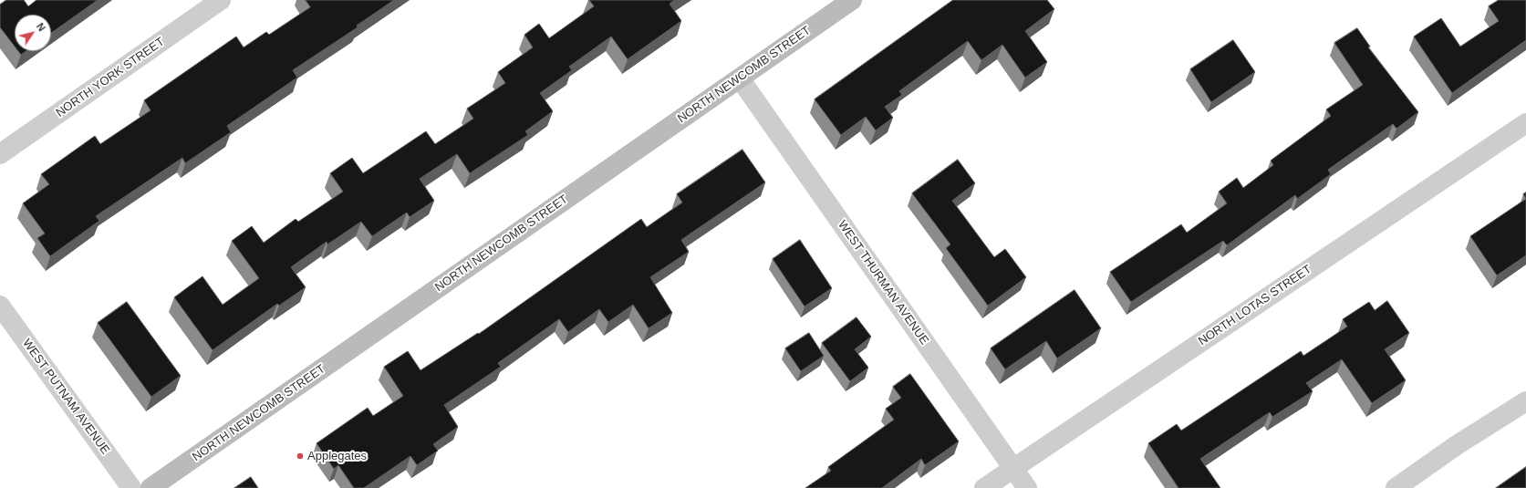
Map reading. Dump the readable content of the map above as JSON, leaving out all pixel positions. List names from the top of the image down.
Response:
{
  "streets": {
    "main road": ["NORTH NEWCOMB STREET"],
    "street": [
      "NORTH YORK STREET",
      "WEST THURMAN AVENUE",
      "NORTH LOTAS STREET",
      "WEST PUTNAM AVENUE"
    ]
  },
  "crossings": [
    ["NORTH NEWCOMB STREET", "WEST THURMAN AVENUE"],
    ["WEST THURMAN AVENUE", "NORTH LOTAS STREET"]
  ],
  "places": ["Applegates"],
  "north": "top right"
}
